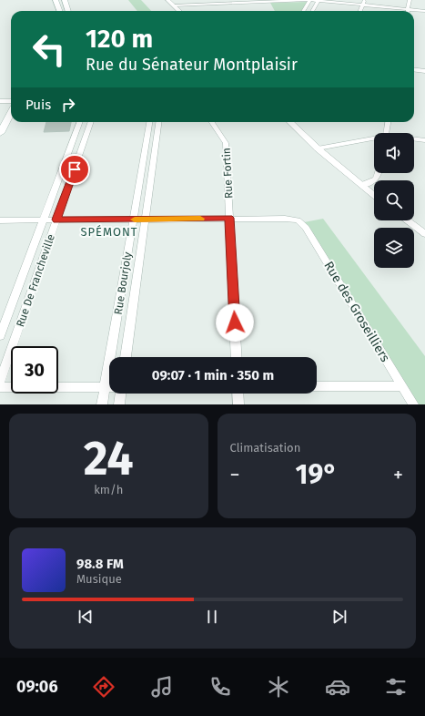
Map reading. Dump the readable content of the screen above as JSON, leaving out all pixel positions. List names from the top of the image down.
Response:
{
  "streets": {
    "street": [
      "Rue Fortin",
      "Rue De Francheville",
      "Rue Bourjoly",
      "Rue des Groseilliers"
    ]
  },
  "crossings": [
    ["Rue Fortin", "Rue des Groseilliers"]
  ],
  "districts": ["SPÉMONT"],
  "page": {
    "turn": ["120 m", "Rue du Sénateur Montplaisir"],
    "then": "Puis",
    "limit": "30",
    "trip": "09:07 · 1 min · 350 m",
    "tile": [
      ["24", "km/h"],
      "Climatisation"
    ],
    "heat": ["−", "19°", "+"],
    "song": ["98.8 FM", "Musique"],
    "tabs": "09:06"
  }
}
